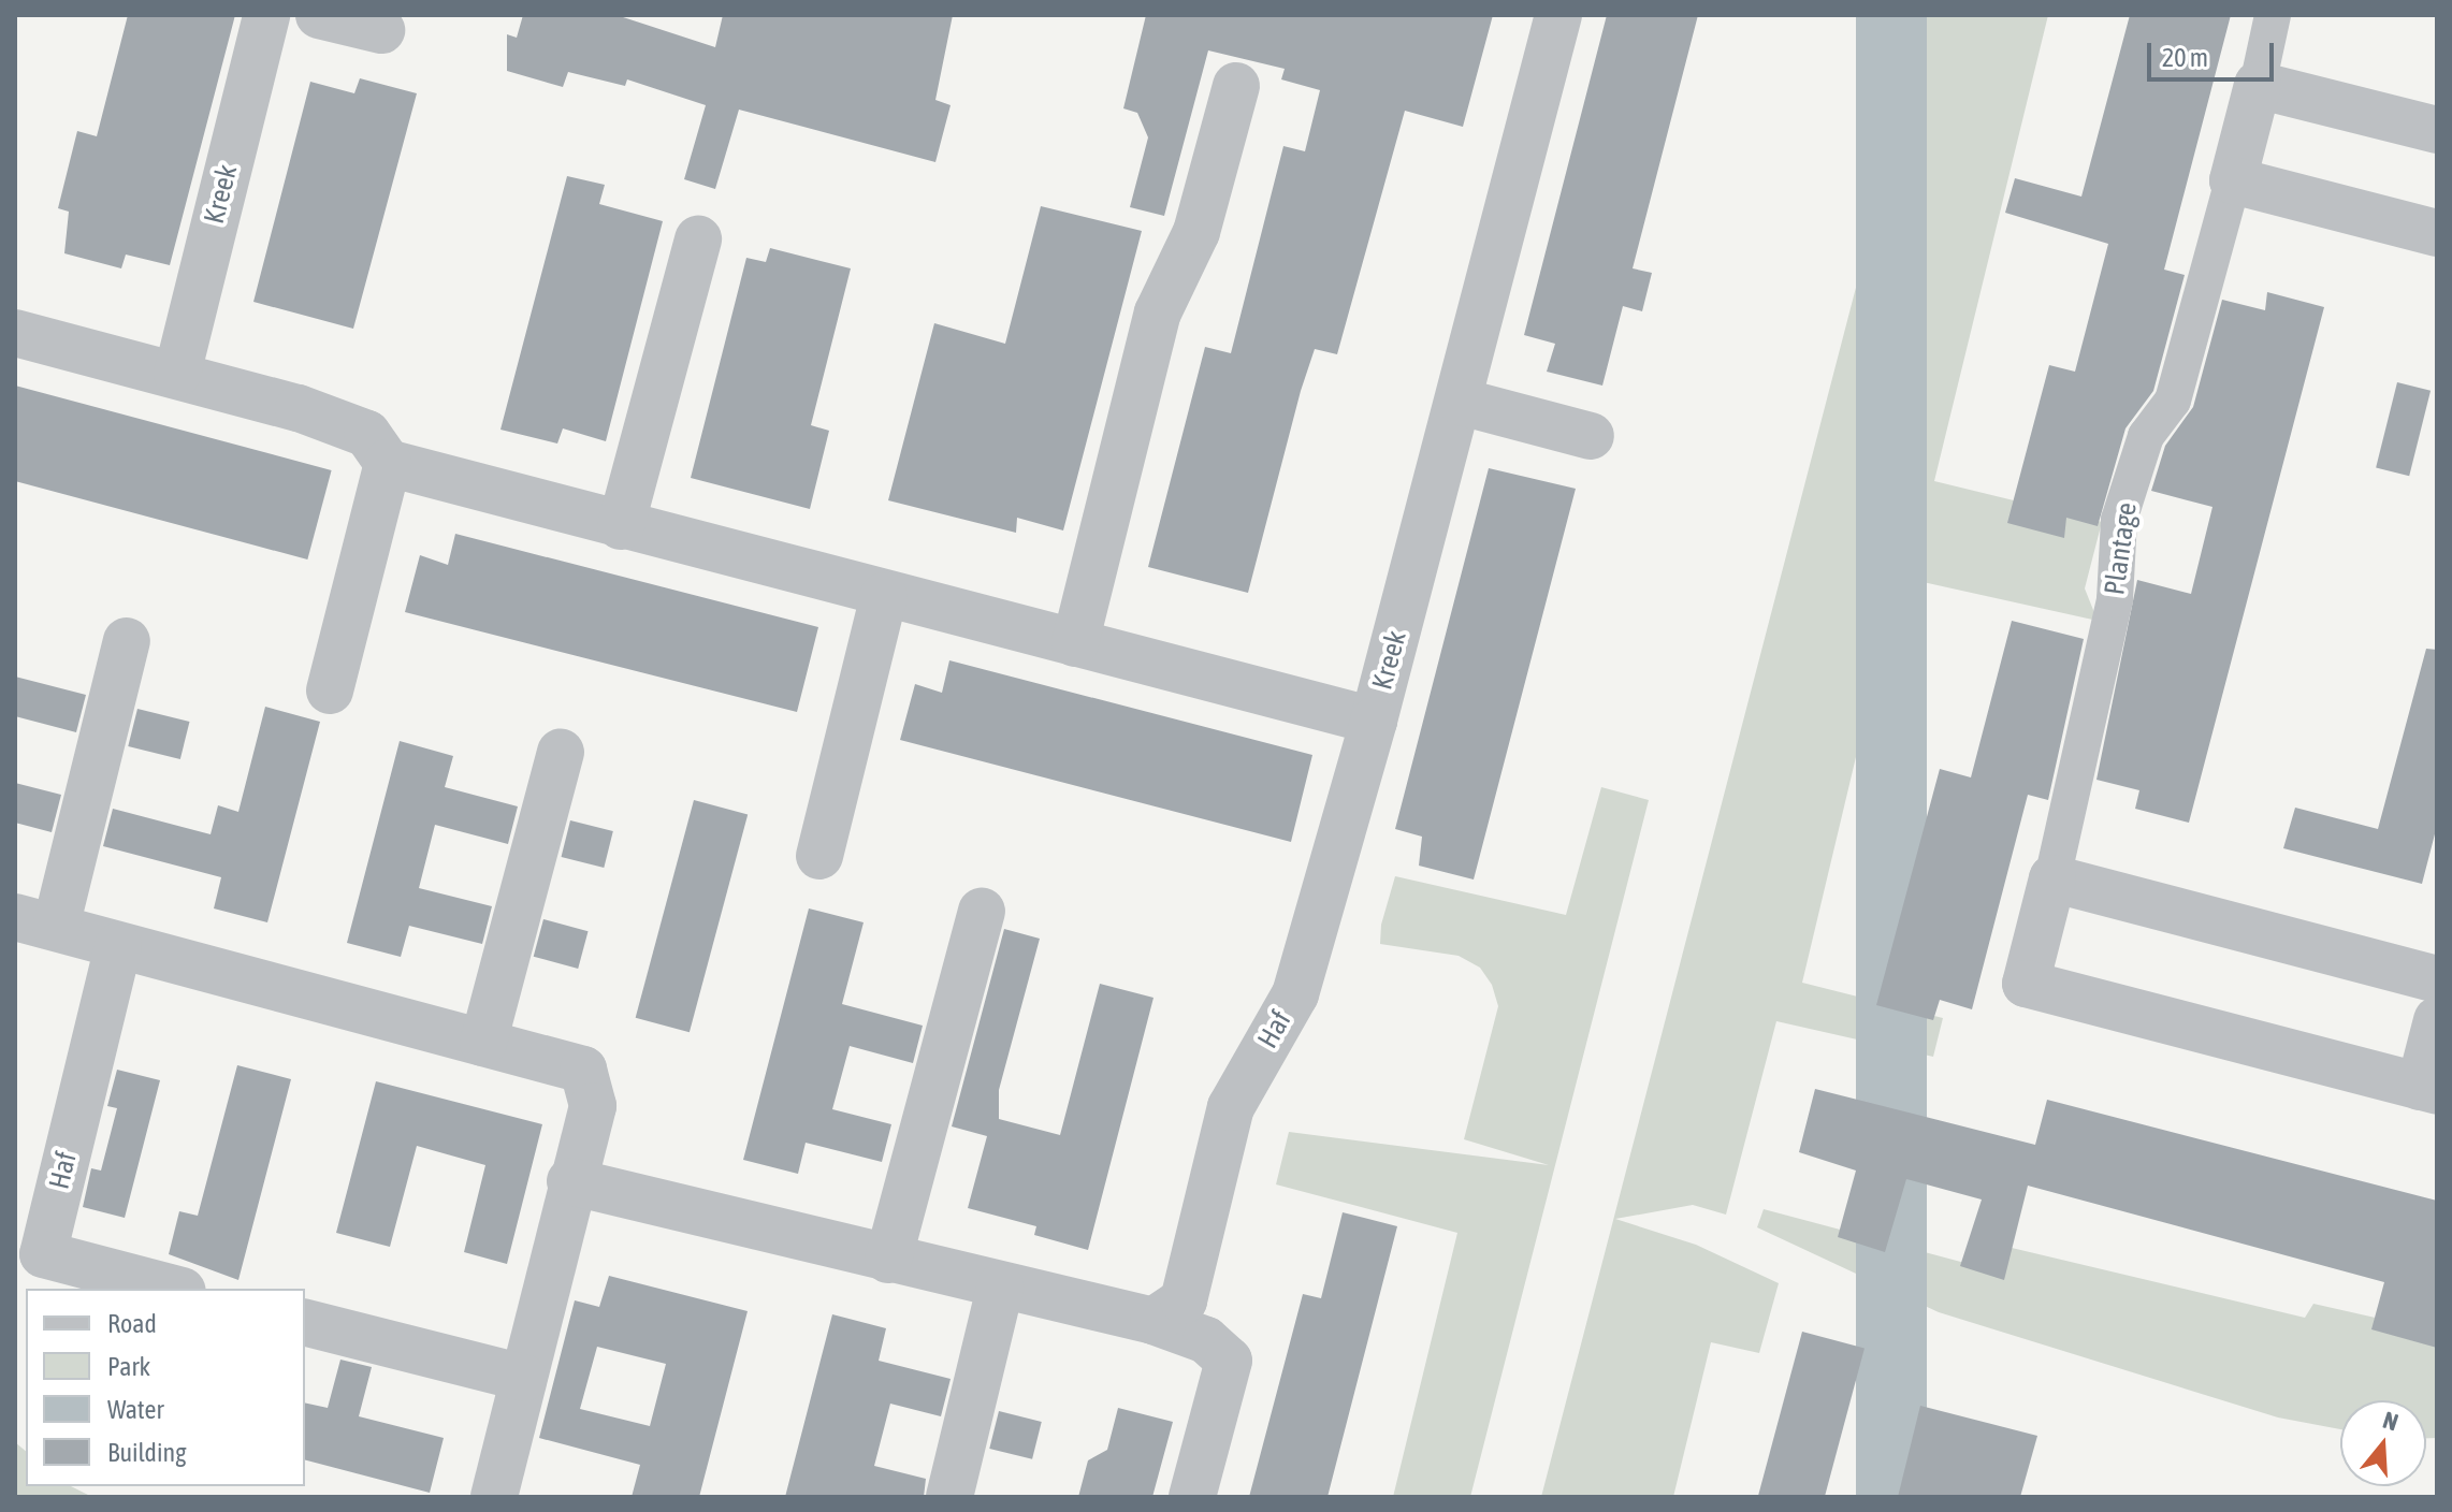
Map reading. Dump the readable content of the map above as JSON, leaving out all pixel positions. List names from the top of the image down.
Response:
{
  "streets": {
    "street": ["Kreek", "Plantage", "Haf"]
  },
  "crossings": [
    ["Kreek", "Haf"]
  ],
  "legend": [
    "Road",
    "Park",
    "Water",
    "Building"
  ],
  "scale_bar": "20 m",
  "north": "top"
}
